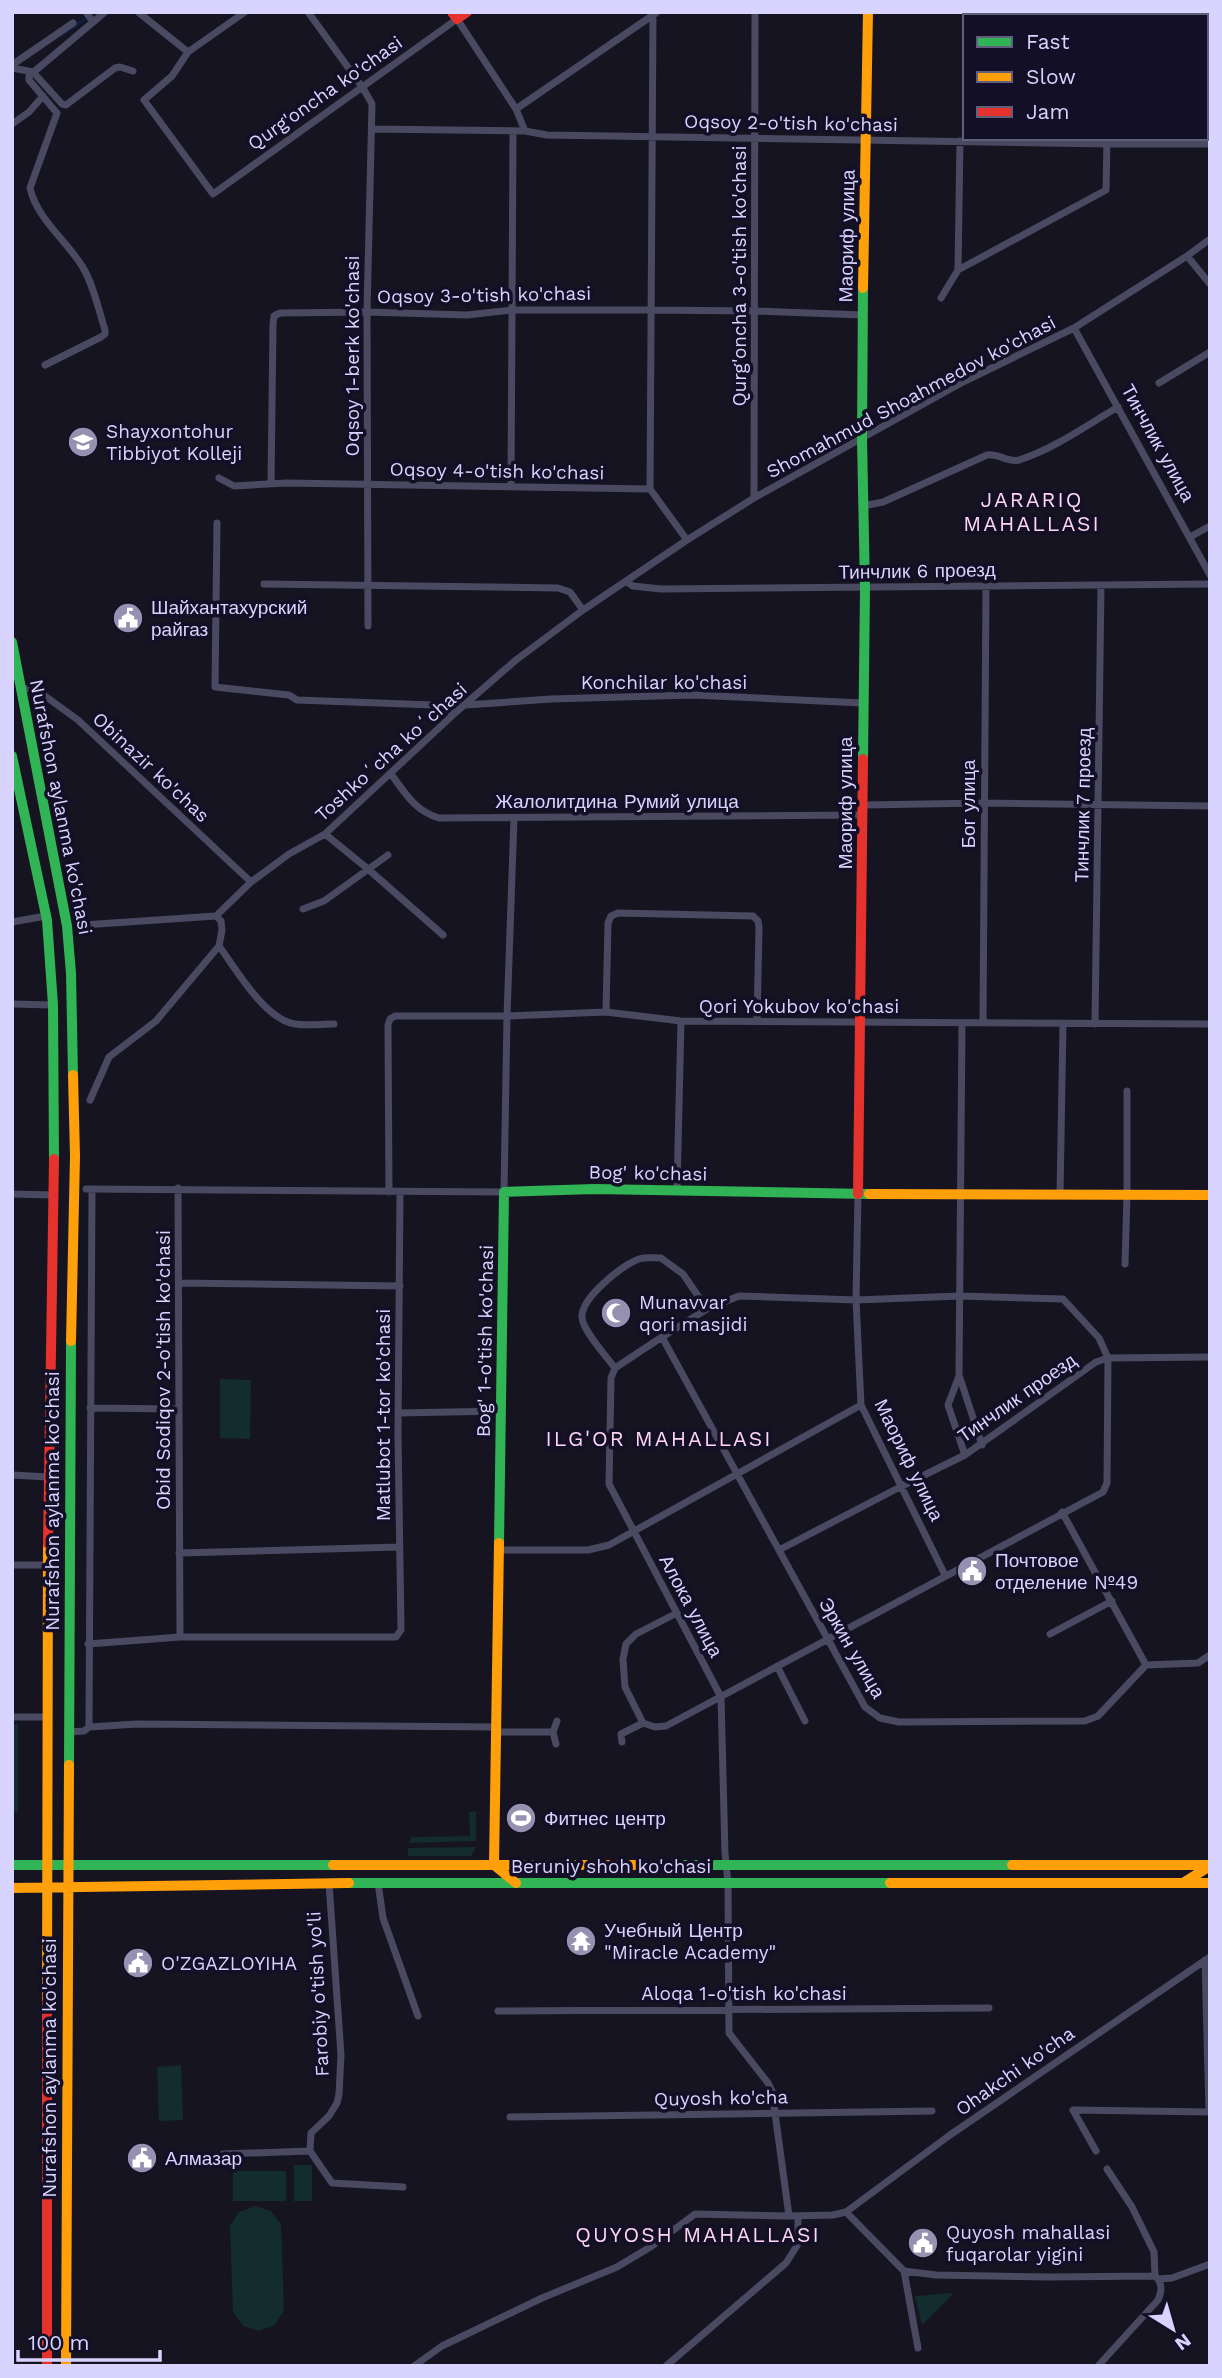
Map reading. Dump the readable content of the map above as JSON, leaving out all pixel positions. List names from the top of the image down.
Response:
{
  "streets": {
    "main road": [
      "Qurg'oncha ko'chasi",
      "Маориф улица",
      "Nurafshon aylanma ko'chasi",
      "Bog' ko'chasi",
      "Bog' 1-o'tish ko'chasi",
      "Beruniy shoh ko'chasi"
    ],
    "street": [
      "Oqsoy 2-o'tish ko'chasi",
      "Qurg'oncha 3-o'tish ko'chasi",
      "Oqsoy 3-o'tish ko'chasi",
      "Oqsoy 1-berk ko'chasi",
      "Shomahmud Shoahmedov ko'chasi",
      "Тинчлик улица",
      "Oqsoy 4-o'tish ko'chasi",
      "Тинчлик 6 проезд",
      "Konchilar ko'chasi",
      "Toshkoʻcha koʻchasi",
      "Obinazir ko'chas",
      "Жалолитдина Румий улица",
      "Бог улица",
      "Тинчлик 7 проезд",
      "Qori Yokubov ko'chasi",
      "Obid Sodiqov 2-o'tish ko'chasi",
      "Тинчлик проезд",
      "Matlubot 1-tor ko'chasi",
      "Алока улица",
      "Эркин улица",
      "Aloqa 1-o'tish ko'chasi",
      "Farobiy o'tish yo'li",
      "Ohakchi ko'cha",
      "Quyosh ko'cha"
    ]
  },
  "crossings": [
    ["Qurg'oncha ko'chasi", "Oqsoy 1-berk ko'chasi"],
    ["Oqsoy 2-o'tish ko'chasi", "Маориф улица"],
    ["Oqsoy 2-o'tish ko'chasi", "Qurg'oncha 3-o'tish ko'chasi"],
    ["Oqsoy 2-o'tish ko'chasi", "Oqsoy 1-berk ko'chasi"],
    ["Маориф улица", "Oqsoy 3-o'tish ko'chasi"],
    ["Маориф улица", "Shomahmud Shoahmedov ko'chasi"],
    ["Маориф улица", "Тинчлик 6 проезд"],
    ["Маориф улица", "Konchilar ko'chasi"],
    ["Маориф улица", "Жалолитдина Румий улица"],
    ["Маориф улица", "Qori Yokubov ko'chasi"],
    ["Маориф улица", "Bog' ko'chasi"],
    ["Маориф улица", "Тинчлик проезд"],
    ["Qurg'oncha 3-o'tish ko'chasi", "Oqsoy 3-o'tish ko'chasi"],
    ["Qurg'oncha 3-o'tish ko'chasi", "Shomahmud Shoahmedov ko'chasi"],
    ["Oqsoy 3-o'tish ko'chasi", "Oqsoy 1-berk ko'chasi"],
    ["Oqsoy 3-o'tish ko'chasi", "Oqsoy 4-o'tish ko'chasi"],
    ["Oqsoy 1-berk ko'chasi", "Oqsoy 4-o'tish ko'chasi"],
    ["Shomahmud Shoahmedov ko'chasi", "Тинчлик улица"],
    ["Shomahmud Shoahmedov ko'chasi", "Тинчлик 6 проезд"],
    ["Shomahmud Shoahmedov ko'chasi", "Toshkoʻcha koʻchasi"],
    ["Тинчлик 6 проезд", "Toshkoʻcha koʻchasi"],
    ["Тинчлик 6 проезд", "Бог улица"],
    ["Тинчлик 6 проезд", "Тинчлик 7 проезд"],
    ["Konchilar ko'chasi", "Toshkoʻcha koʻchasi"],
    ["Toshkoʻcha koʻchasi", "Obinazir ko'chas"],
    ["Toshkoʻcha koʻchasi", "Жалолитдина Румий улица"],
    ["Obinazir ko'chas", "Nurafshon aylanma ko'chasi"],
    ["Жалолитдина Румий улица", "Бог улица"],
    ["Жалолитдина Румий улица", "Тинчлик 7 проезд"],
    ["Жалолитдина Румий улица", "Bog' 1-o'tish ko'chasi"],
    ["Бог улица", "Qori Yokubov ko'chasi"],
    ["Тинчлик 7 проезд", "Qori Yokubov ko'chasi"],
    ["Nurafshon aylanma ko'chasi", "Beruniy shoh ko'chasi"],
    ["Qori Yokubov ko'chasi", "Bog' ko'chasi"],
    ["Qori Yokubov ko'chasi", "Bog' 1-o'tish ko'chasi"],
    ["Bog' ko'chasi", "Bog' 1-o'tish ko'chasi"],
    ["Bog' ko'chasi", "Obid Sodiqov 2-o'tish ko'chasi"],
    ["Bog' ko'chasi", "Matlubot 1-tor ko'chasi"],
    ["Bog' 1-o'tish ko'chasi", "Beruniy shoh ko'chasi"],
    ["Obid Sodiqov 2-o'tish ko'chasi", "Matlubot 1-tor ko'chasi"],
    ["Тинчлик проезд", "Эркин улица"],
    ["Алока улица", "Beruniy shoh ko'chasi"],
    ["Алока улица", "Aloqa 1-o'tish ko'chasi"],
    ["Алока улица", "Quyosh ko'cha"],
    ["Beruniy shoh ko'chasi", "Farobiy o'tish yo'li"]
  ],
  "districts": ["JARARIQ MAHALLASI", "ILG'OR MAHALLASI", "QUYOSH MAHALLASI"],
  "places": {
    "school or university": ["Shayxontohur Tibbiyot Kolleji"],
    "public building": [
      "Шайхантахурский райгаз",
      "Почтовое отделение №49",
      "O'ZGAZLOYIHA",
      "Алмазар",
      "Quyosh mahallasi fuqarolar yigini"
    ],
    "mosque": ["Munavvar qori masjidi"],
    "sports": ["Фитнес центр"],
    "temple": ["Учебный Центр \"Miracle Academy\""]
  },
  "legend": ["Fast", "Slow", "Jam"],
  "scale_bar": "100 m",
  "north": "bottom right"
}
